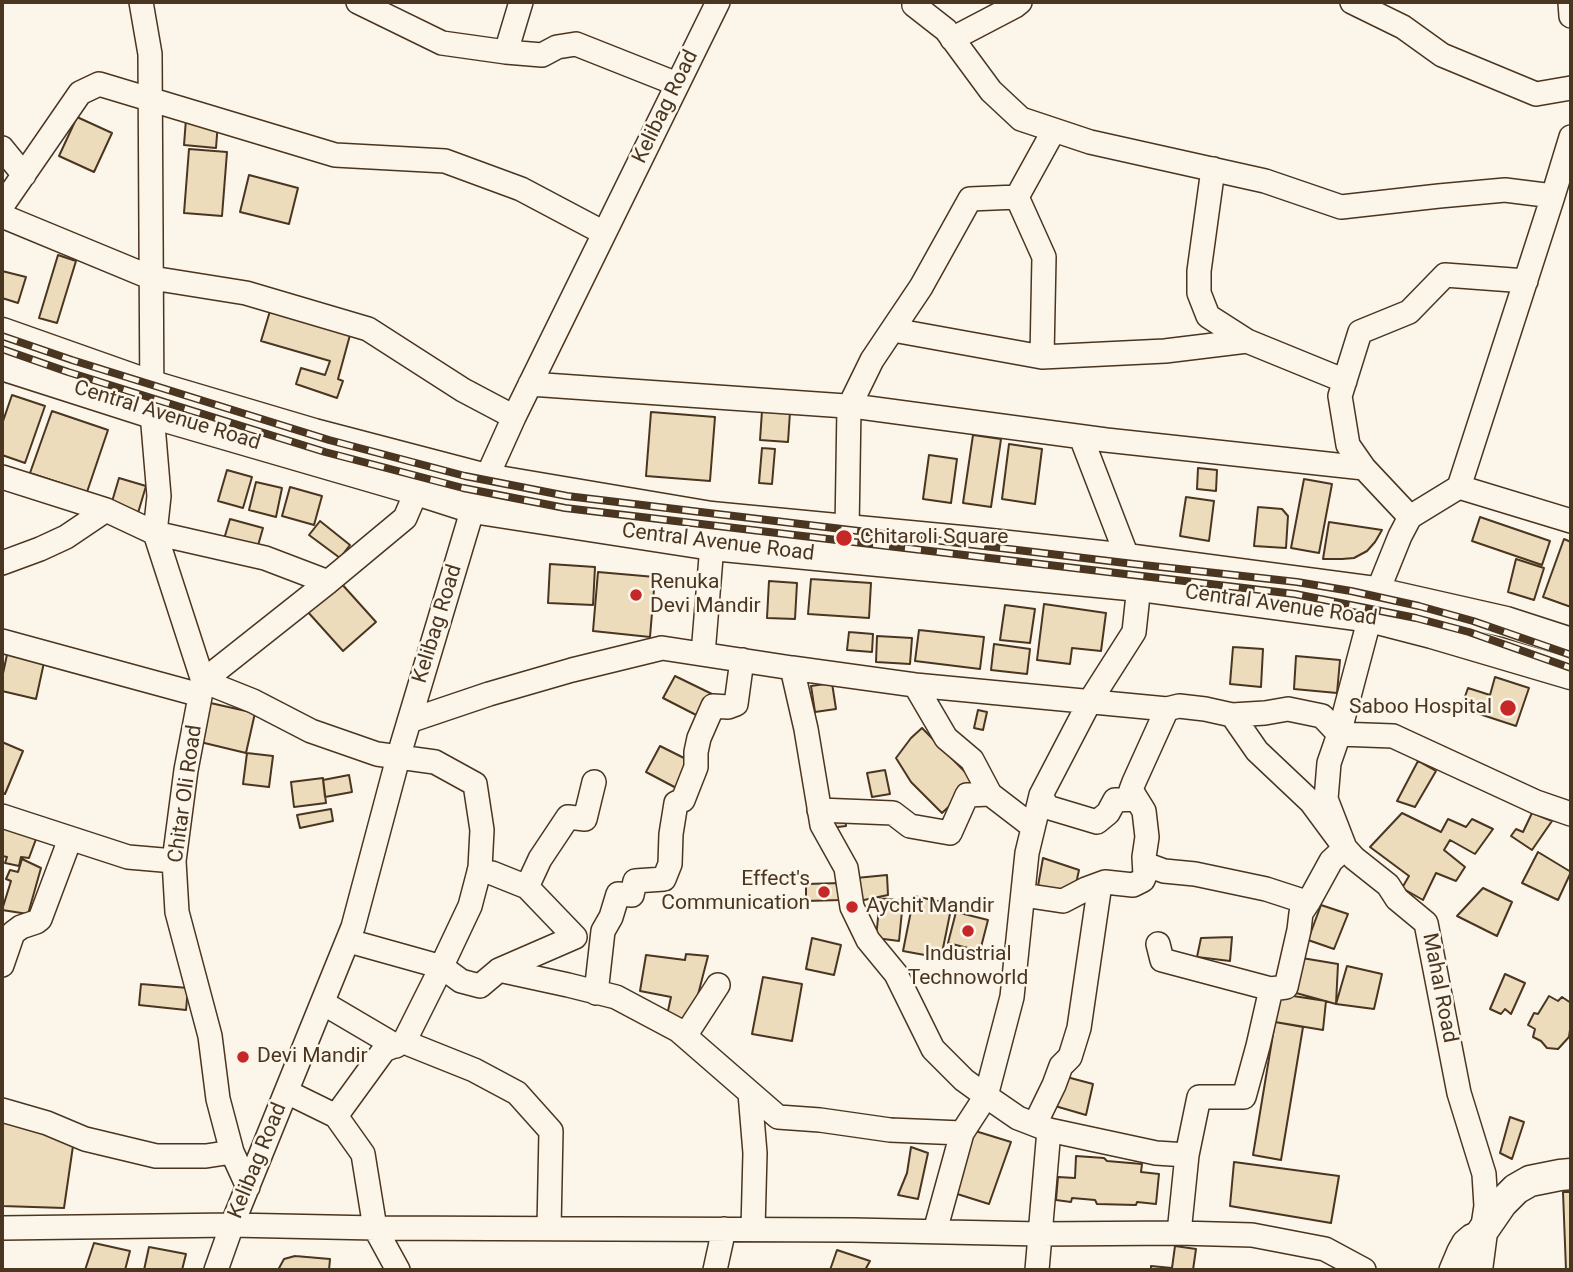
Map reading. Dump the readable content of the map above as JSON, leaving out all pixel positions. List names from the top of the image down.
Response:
{
  "streets": {
    "main road": ["Central Avenue Road"],
    "street": ["Kelibag Road", "Chitar Oli Road", "Mahal Road"]
  },
  "crossings": [
    ["Kelibag Road", "Central Avenue Road"],
    ["Kelibag Road", "Chitar Oli Road"],
    ["Central Avenue Road", "Mahal Road"]
  ],
  "places": [
    "Chitaroli Square",
    "Renuka Devi Mandir",
    "Saboo Hospital",
    "Effect's Communication",
    "Aychit Mandir",
    "Industrial Technoworld",
    "Devi Mandir"
  ]
}
